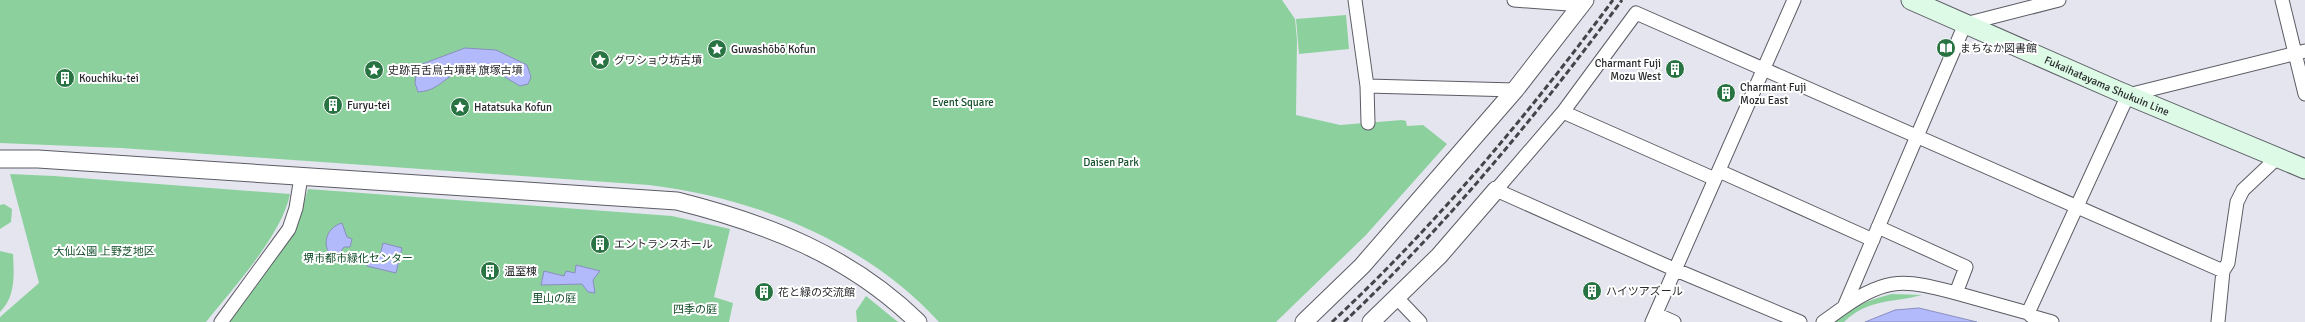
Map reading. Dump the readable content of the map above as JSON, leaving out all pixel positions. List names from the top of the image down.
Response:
{
  "streets": {
    "main road": ["Fukaihatayama Shukuin Line"]
  },
  "parks": [
    "Event Square",
    "Daisen Park",
    "大仙公園 上野芝地区",
    "堺市都市緑化センター",
    "里山の庭",
    "四季の庭"
  ],
  "places": {
    "library": ["まちなか図書館"],
    "place": [
      "Guwashōbō Kofun",
      "グワショウ坊古墳",
      "史跡百舌鳥古墳群 旗塚古墳",
      "Hatatsuka Kofun"
    ],
    "building": [
      "Charmant Fuji Mozu West",
      "Kouchiku-tei",
      "Charmant Fuji Mozu East",
      "Furyu-tei",
      "エントランスホール",
      "温室棟",
      "ハイツアズール",
      "花と緑の交流館"
    ]
  }
}
